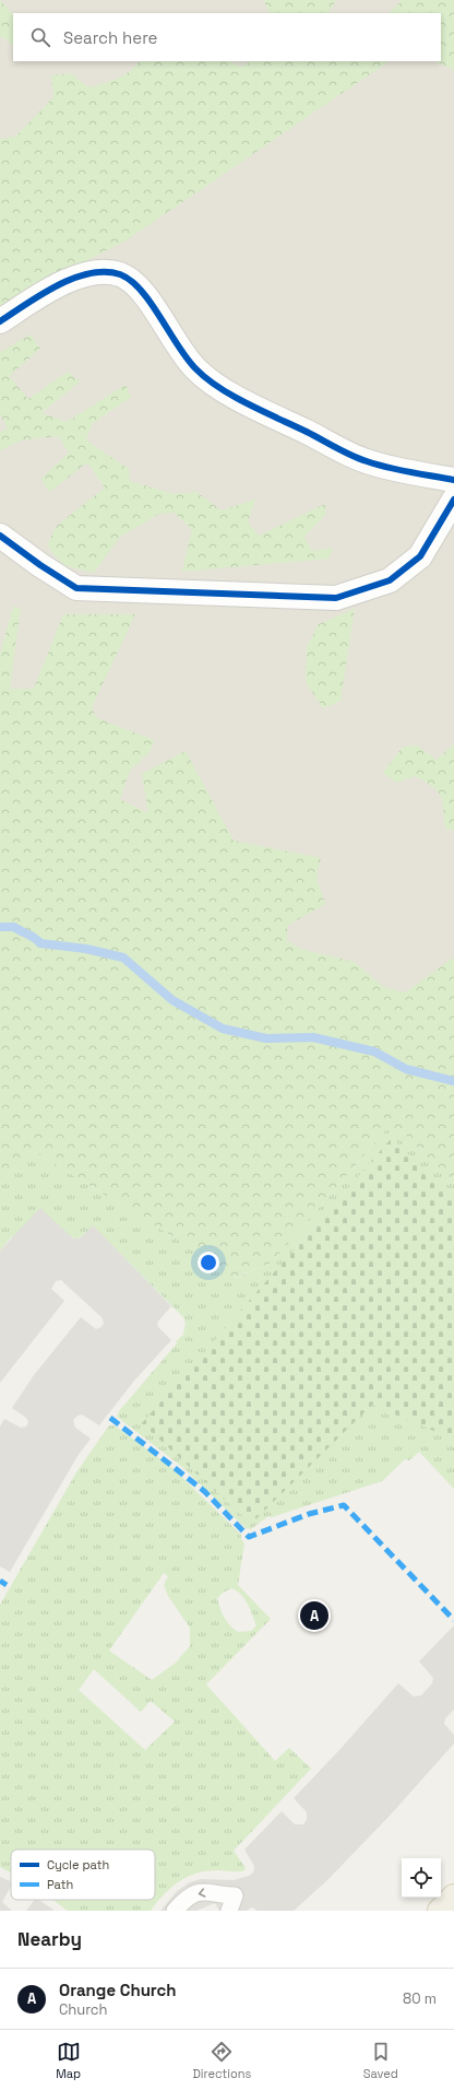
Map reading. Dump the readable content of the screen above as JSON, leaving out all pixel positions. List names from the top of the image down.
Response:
{
  "legend": ["Cycle path", "Path"],
  "page": {
    "search": "Search here",
    "pins": "A",
    "heading": "Nearby",
    "list": [
      {
        "mark": "A",
        "name": "Orange Church",
        "note": "Church",
        "value": "80 m"
      }
    ],
    "nav": ["Map", "Directions", "Saved"]
  }
}
